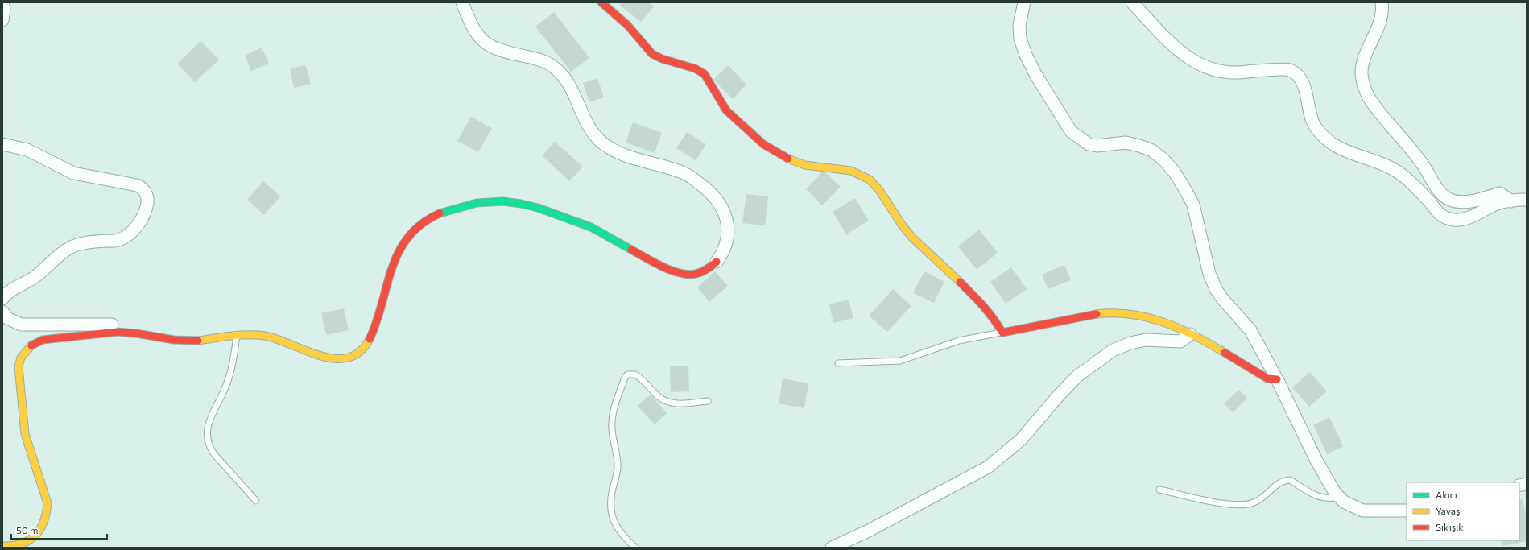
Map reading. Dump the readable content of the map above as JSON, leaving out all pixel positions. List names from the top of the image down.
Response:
{
  "legend": ["Akıcı", "Yavaş", "Sıkışık"],
  "scale_bar": "50 m"
}
